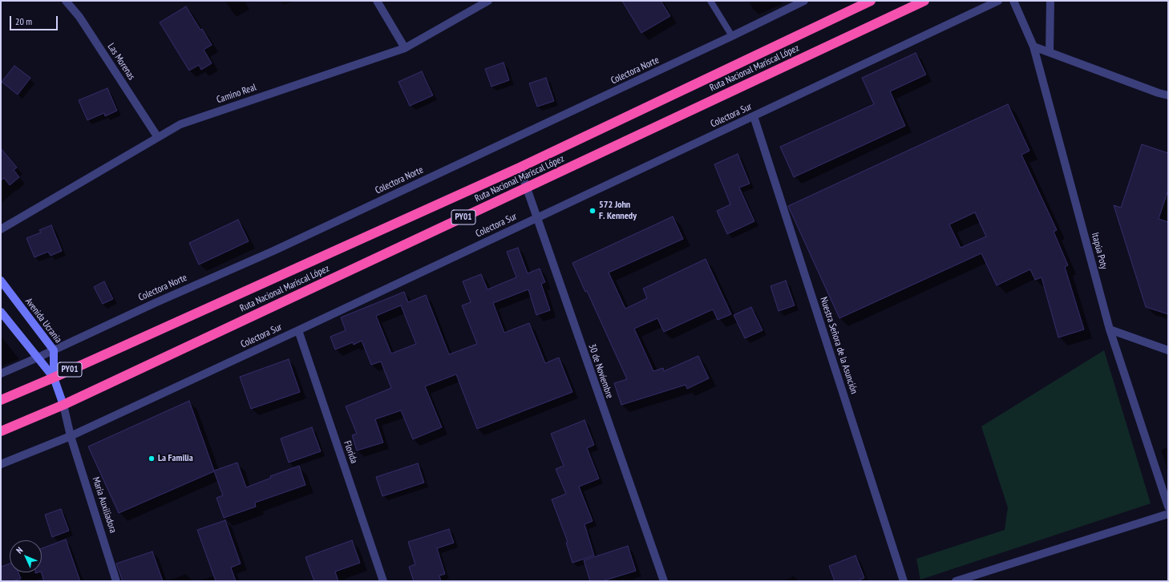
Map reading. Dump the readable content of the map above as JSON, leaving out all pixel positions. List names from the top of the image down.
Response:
{
  "streets": {
    "highway": ["Ruta Nacional Mariscal López", "PY01"],
    "main road": ["Avenida Ucrania"],
    "street": [
      "Las Morenas",
      "Colectora Norte",
      "Camino Real",
      "Colectora Sur",
      "Itapúa Poty",
      "Nuestra Señora de la Asunción",
      "30 de Noviembre",
      "Florida",
      "María Auxiliadora"
    ]
  },
  "crossings": [
    ["Las Morenas", "Camino Real"],
    ["Ruta Nacional Mariscal López", "Avenida Ucrania"],
    ["Ruta Nacional Mariscal López", "30 de Noviembre"],
    ["Colectora Norte", "Avenida Ucrania"],
    ["Colectora Sur", "Avenida Ucrania"],
    ["Colectora Sur", "Nuestra Señora de la Asunción"],
    ["Colectora Sur", "30 de Noviembre"],
    ["Colectora Sur", "Florida"],
    ["Colectora Sur", "María Auxiliadora"],
    ["Avenida Ucrania", "María Auxiliadora"]
  ],
  "places": ["572 John F. Kennedy", "La Familia"],
  "scale_bar": "20 m",
  "north": "top left"
}
